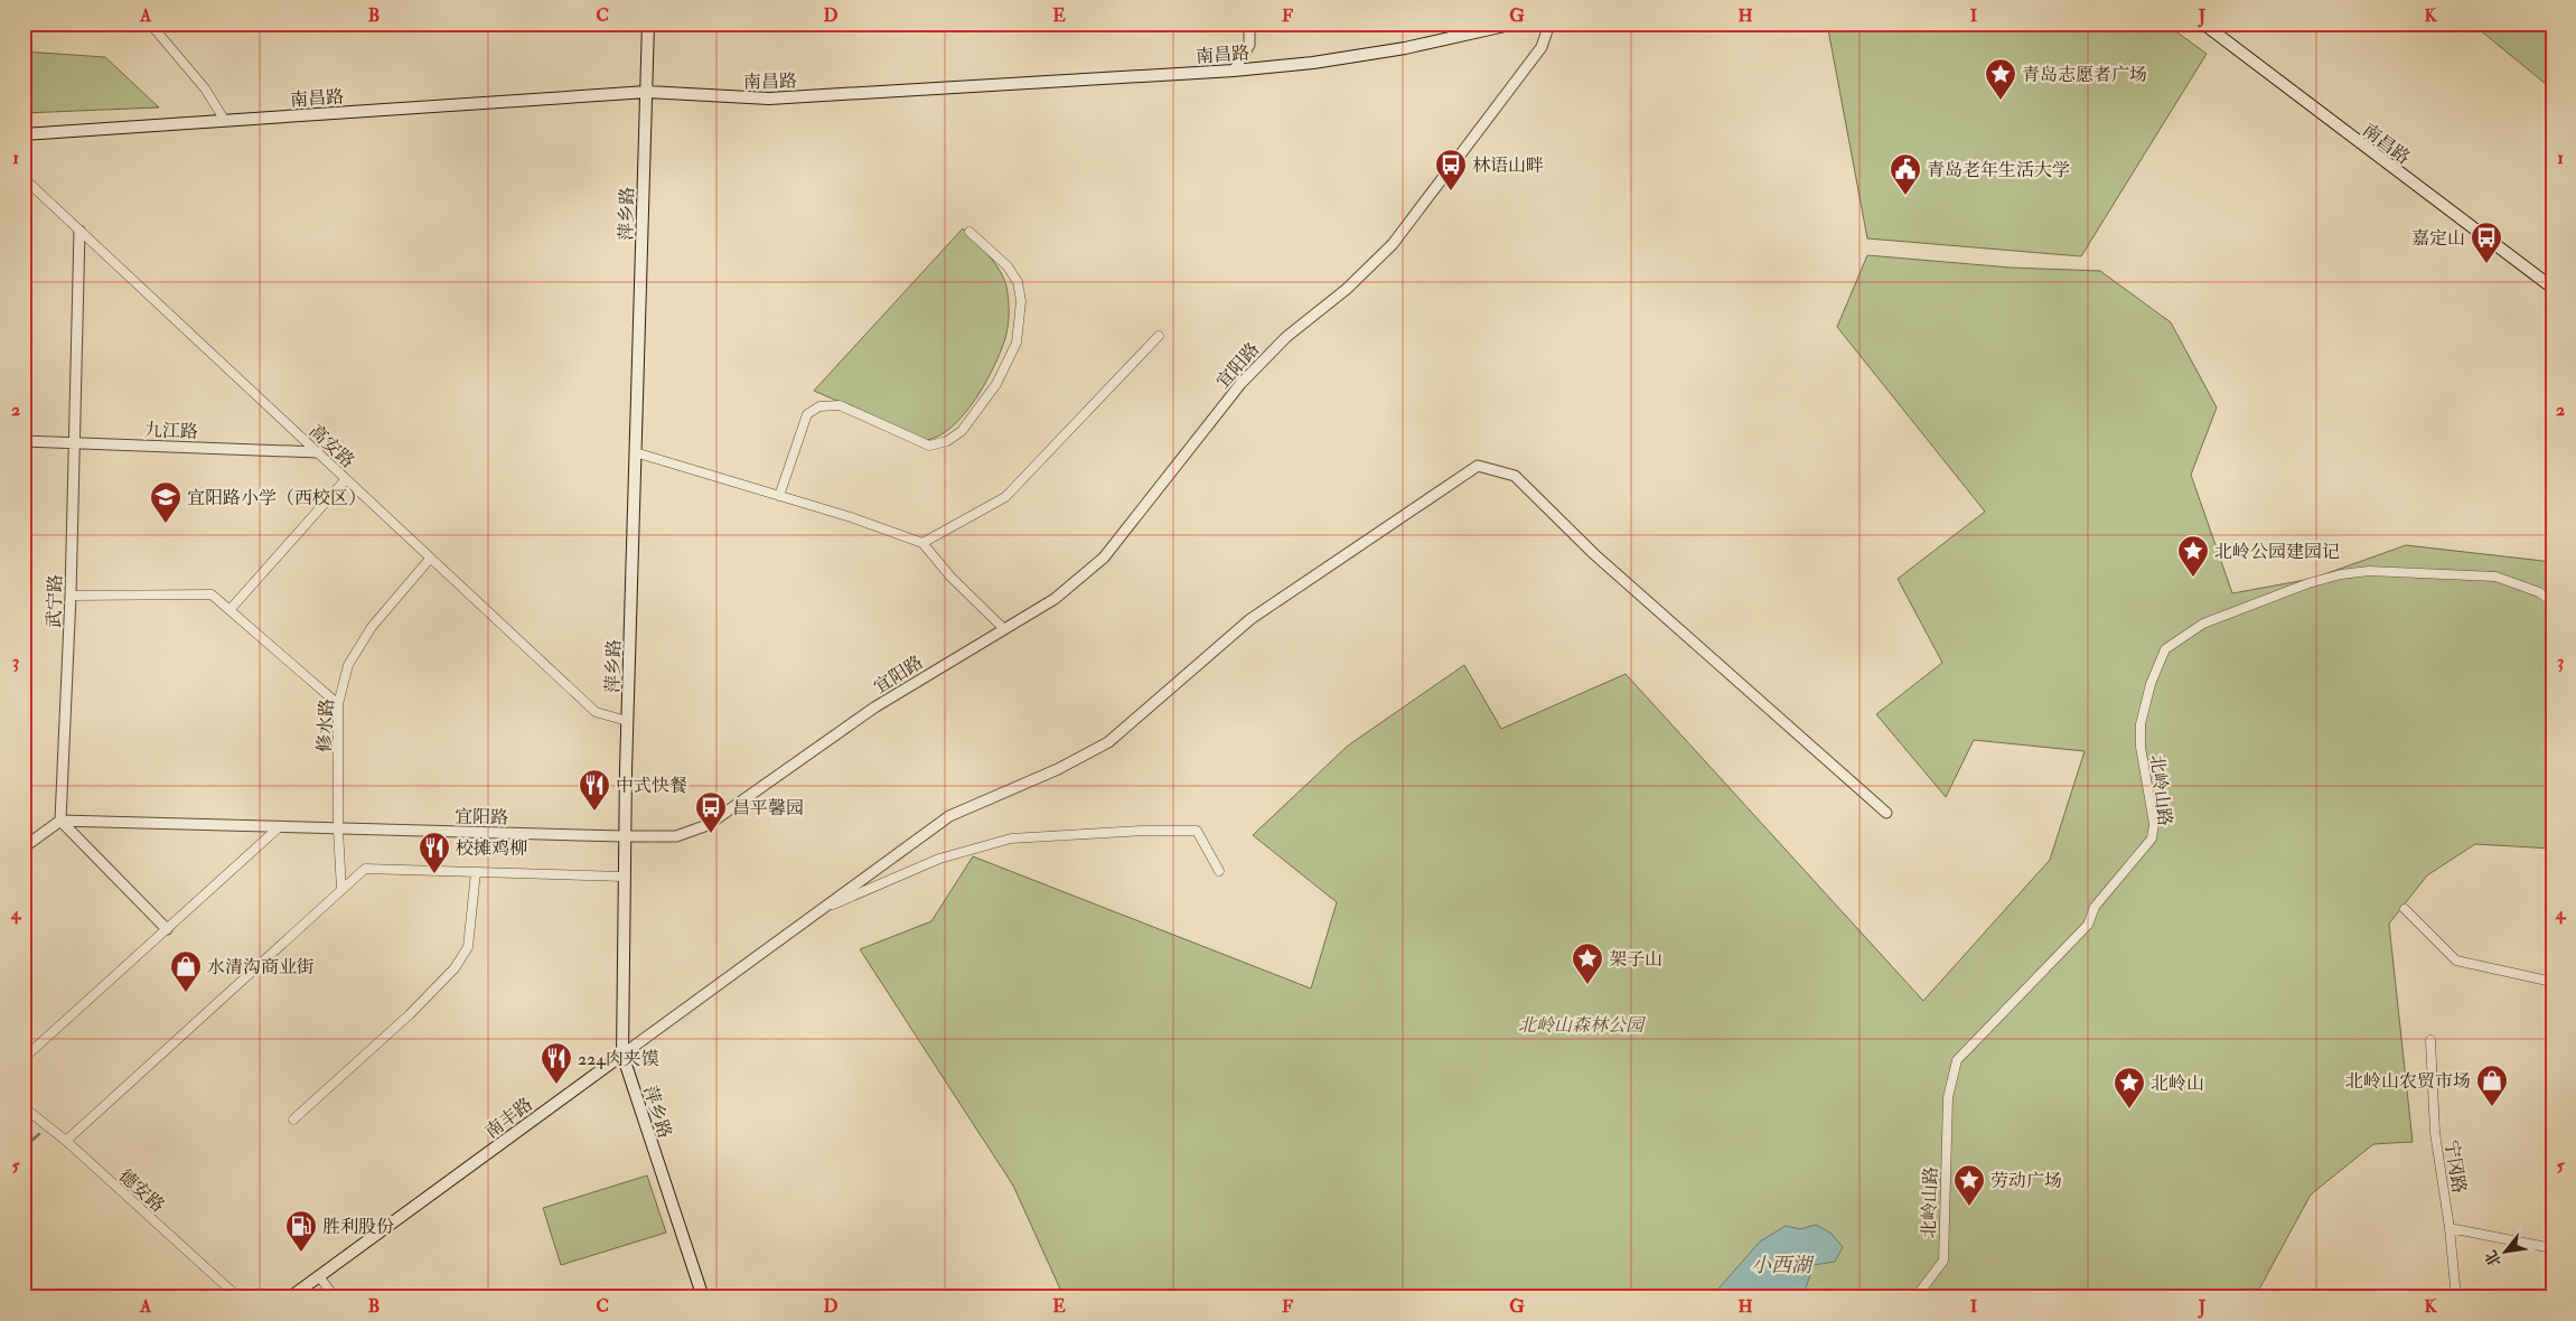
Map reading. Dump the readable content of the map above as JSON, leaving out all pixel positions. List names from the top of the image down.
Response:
{
  "streets": {
    "main road": ["南昌路", "萍乡路", "南丰路"],
    "street": [
      "宜阳路",
      "九江路",
      "高安路",
      "武宁路",
      "修水路",
      "北岭山路",
      "宁冈路",
      "德安路"
    ]
  },
  "crossings": [
    ["南昌路", "萍乡路"],
    ["萍乡路", "宜阳路"],
    ["萍乡路", "高安路"],
    ["萍乡路", "南丰路"],
    ["宜阳路", "武宁路"],
    ["宜阳路", "修水路"],
    ["九江路", "高安路"],
    ["九江路", "武宁路"],
    ["高安路", "武宁路"],
    ["高安路", "修水路"]
  ],
  "water": ["小西湖"],
  "parks": ["北岭山森林公园"],
  "places": {
    "place": [
      "青岛志愿者广场",
      "北岭公园建园记",
      "架子山",
      "北岭山",
      "劳动广场"
    ],
    "bus stop": ["林语山畔", "嘉定山", "昌平馨园"],
    "public building": ["青岛老年生活大学"],
    "school or university": ["宜阳路小学（西校区）"],
    "restaurant": ["中式快餐", "校摊鸡柳", "224肉夹馍"],
    "shop": ["水清沟商业街", "北岭山农贸市场"],
    "fuel station": ["胜利股份"]
  },
  "north": "bottom left",
  "grid": {
    "columns": [
      "A",
      "B",
      "C",
      "D",
      "E",
      "F",
      "G",
      "H",
      "I",
      "J",
      "K"
    ],
    "rows": [
      "1",
      "2",
      "3",
      "4",
      "5"
    ]
  }
}
